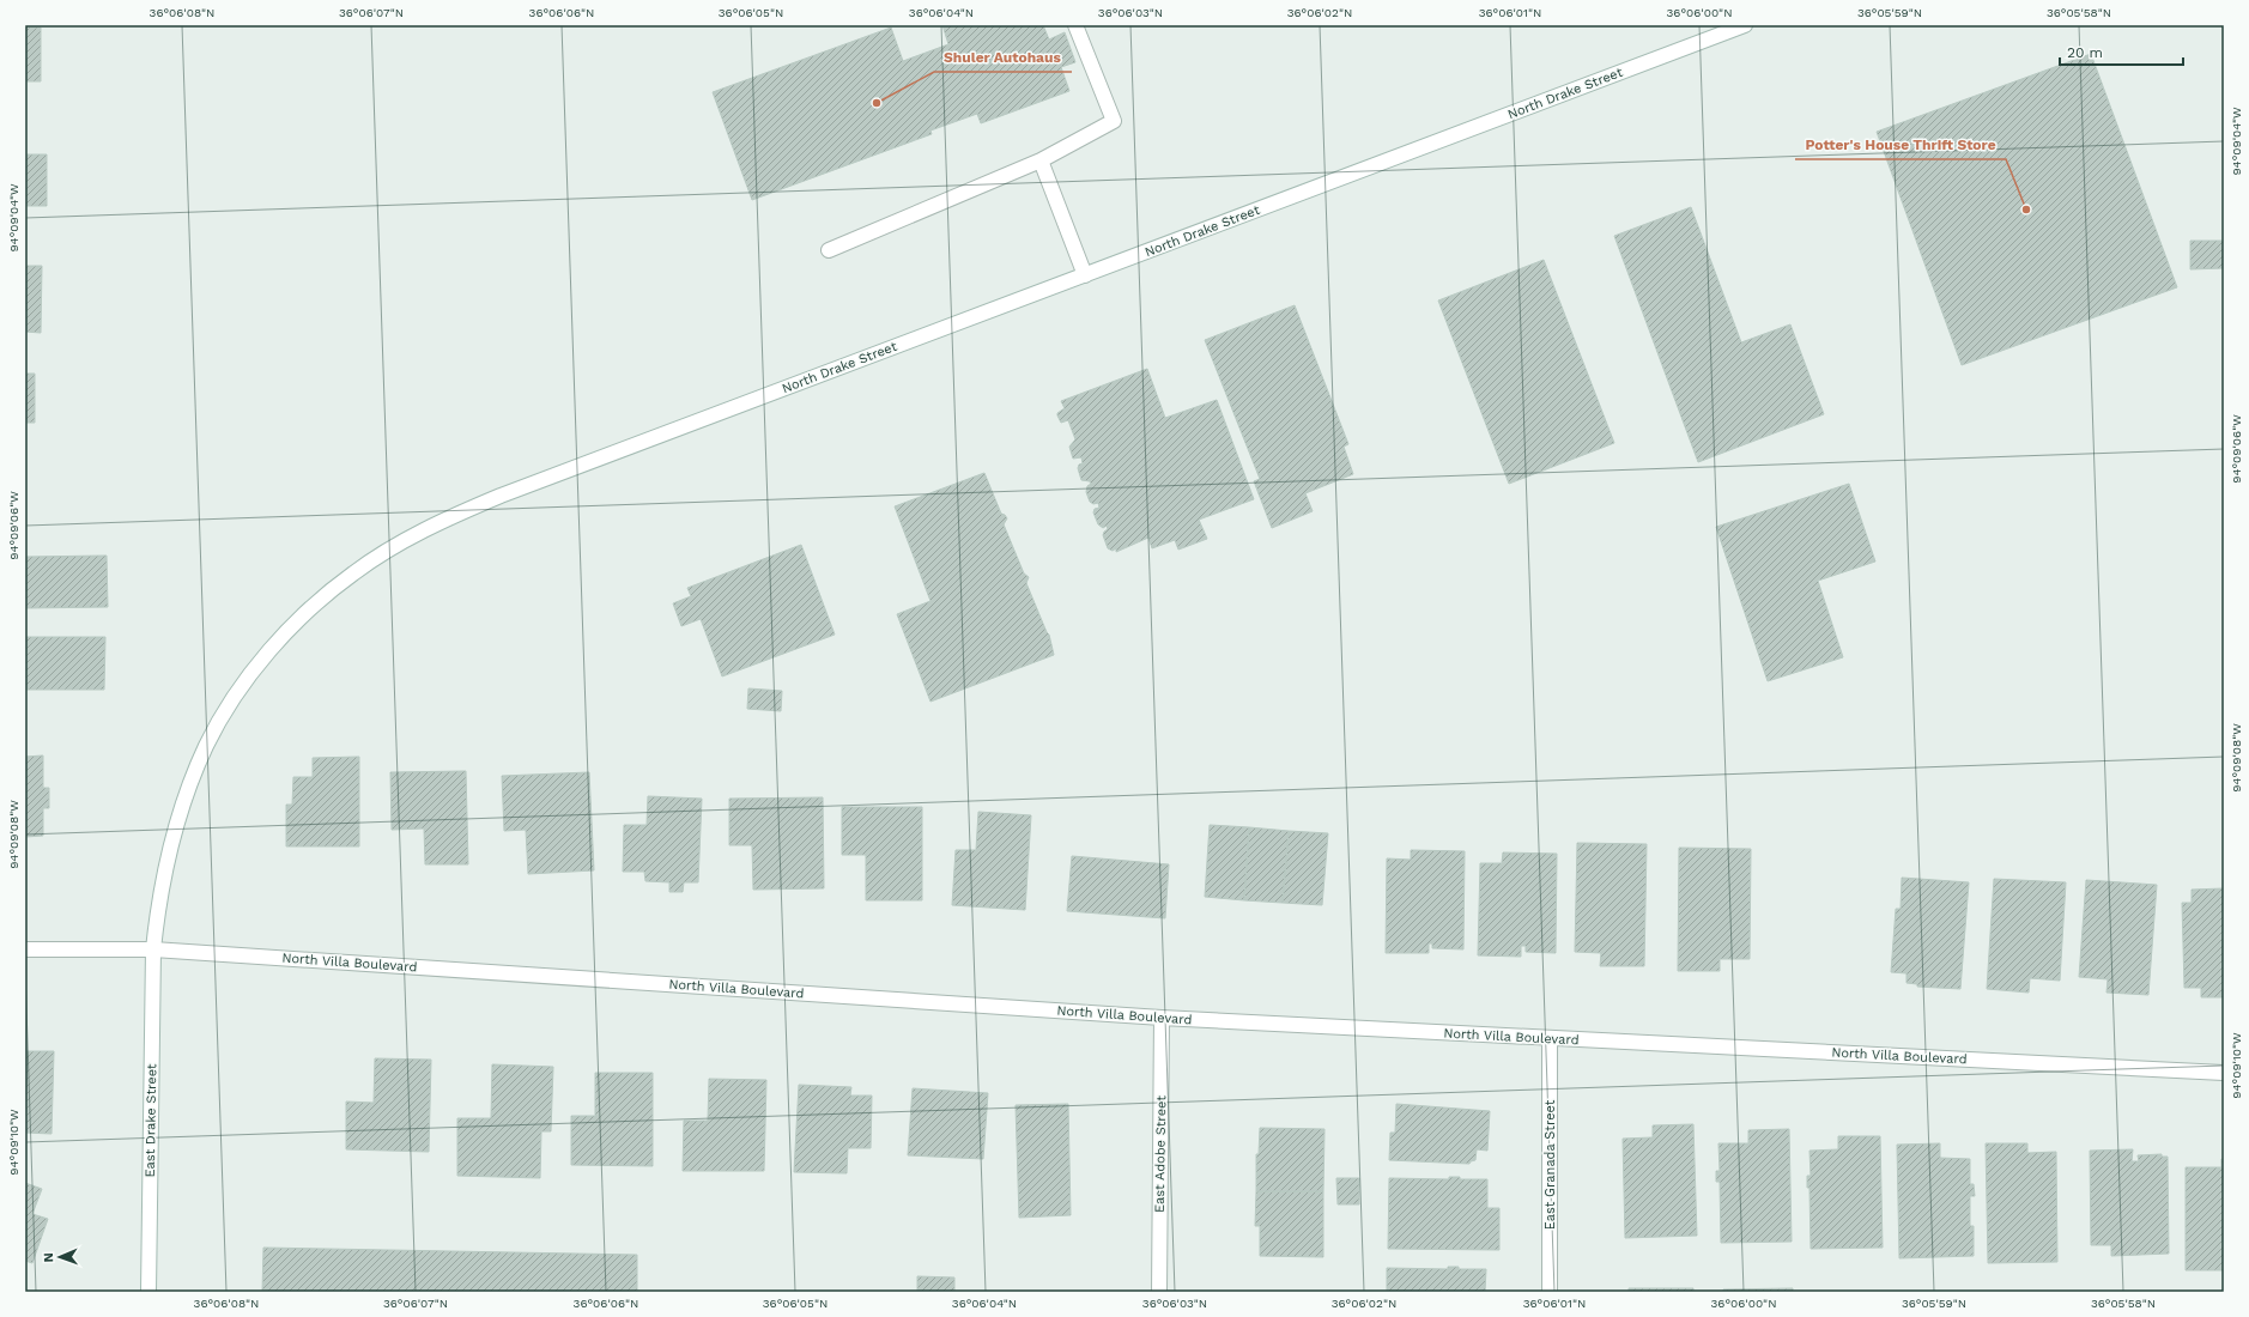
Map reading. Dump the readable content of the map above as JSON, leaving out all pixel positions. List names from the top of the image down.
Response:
{
  "streets": {
    "street": [
      "North Drake Street",
      "North Villa Boulevard",
      "East Drake Street",
      "East Adobe Street",
      "East Granada Street"
    ]
  },
  "crossings": [
    ["North Drake Street", "North Villa Boulevard"],
    ["North Drake Street", "East Drake Street"],
    ["North Villa Boulevard", "East Drake Street"],
    ["North Villa Boulevard", "East Adobe Street"],
    ["North Villa Boulevard", "East Granada Street"]
  ],
  "places": ["Shuler Autohaus", "Potter's House Thrift Store"],
  "scale_bar": "20 m",
  "north": "left",
  "coordinates": [
    "36°06'08\"N",
    "36°06'07\"N",
    "36°06'06\"N",
    "36°06'05\"N",
    "36°06'04\"N",
    "36°06'03\"N",
    "36°06'02\"N",
    "36°06'01\"N",
    "36°06'00\"N",
    "36°05'59\"N",
    "36°05'58\"N",
    "94°09'04\"W",
    "94°09'06\"W",
    "94°09'08\"W",
    "94°09'10\"W"
  ]
}
